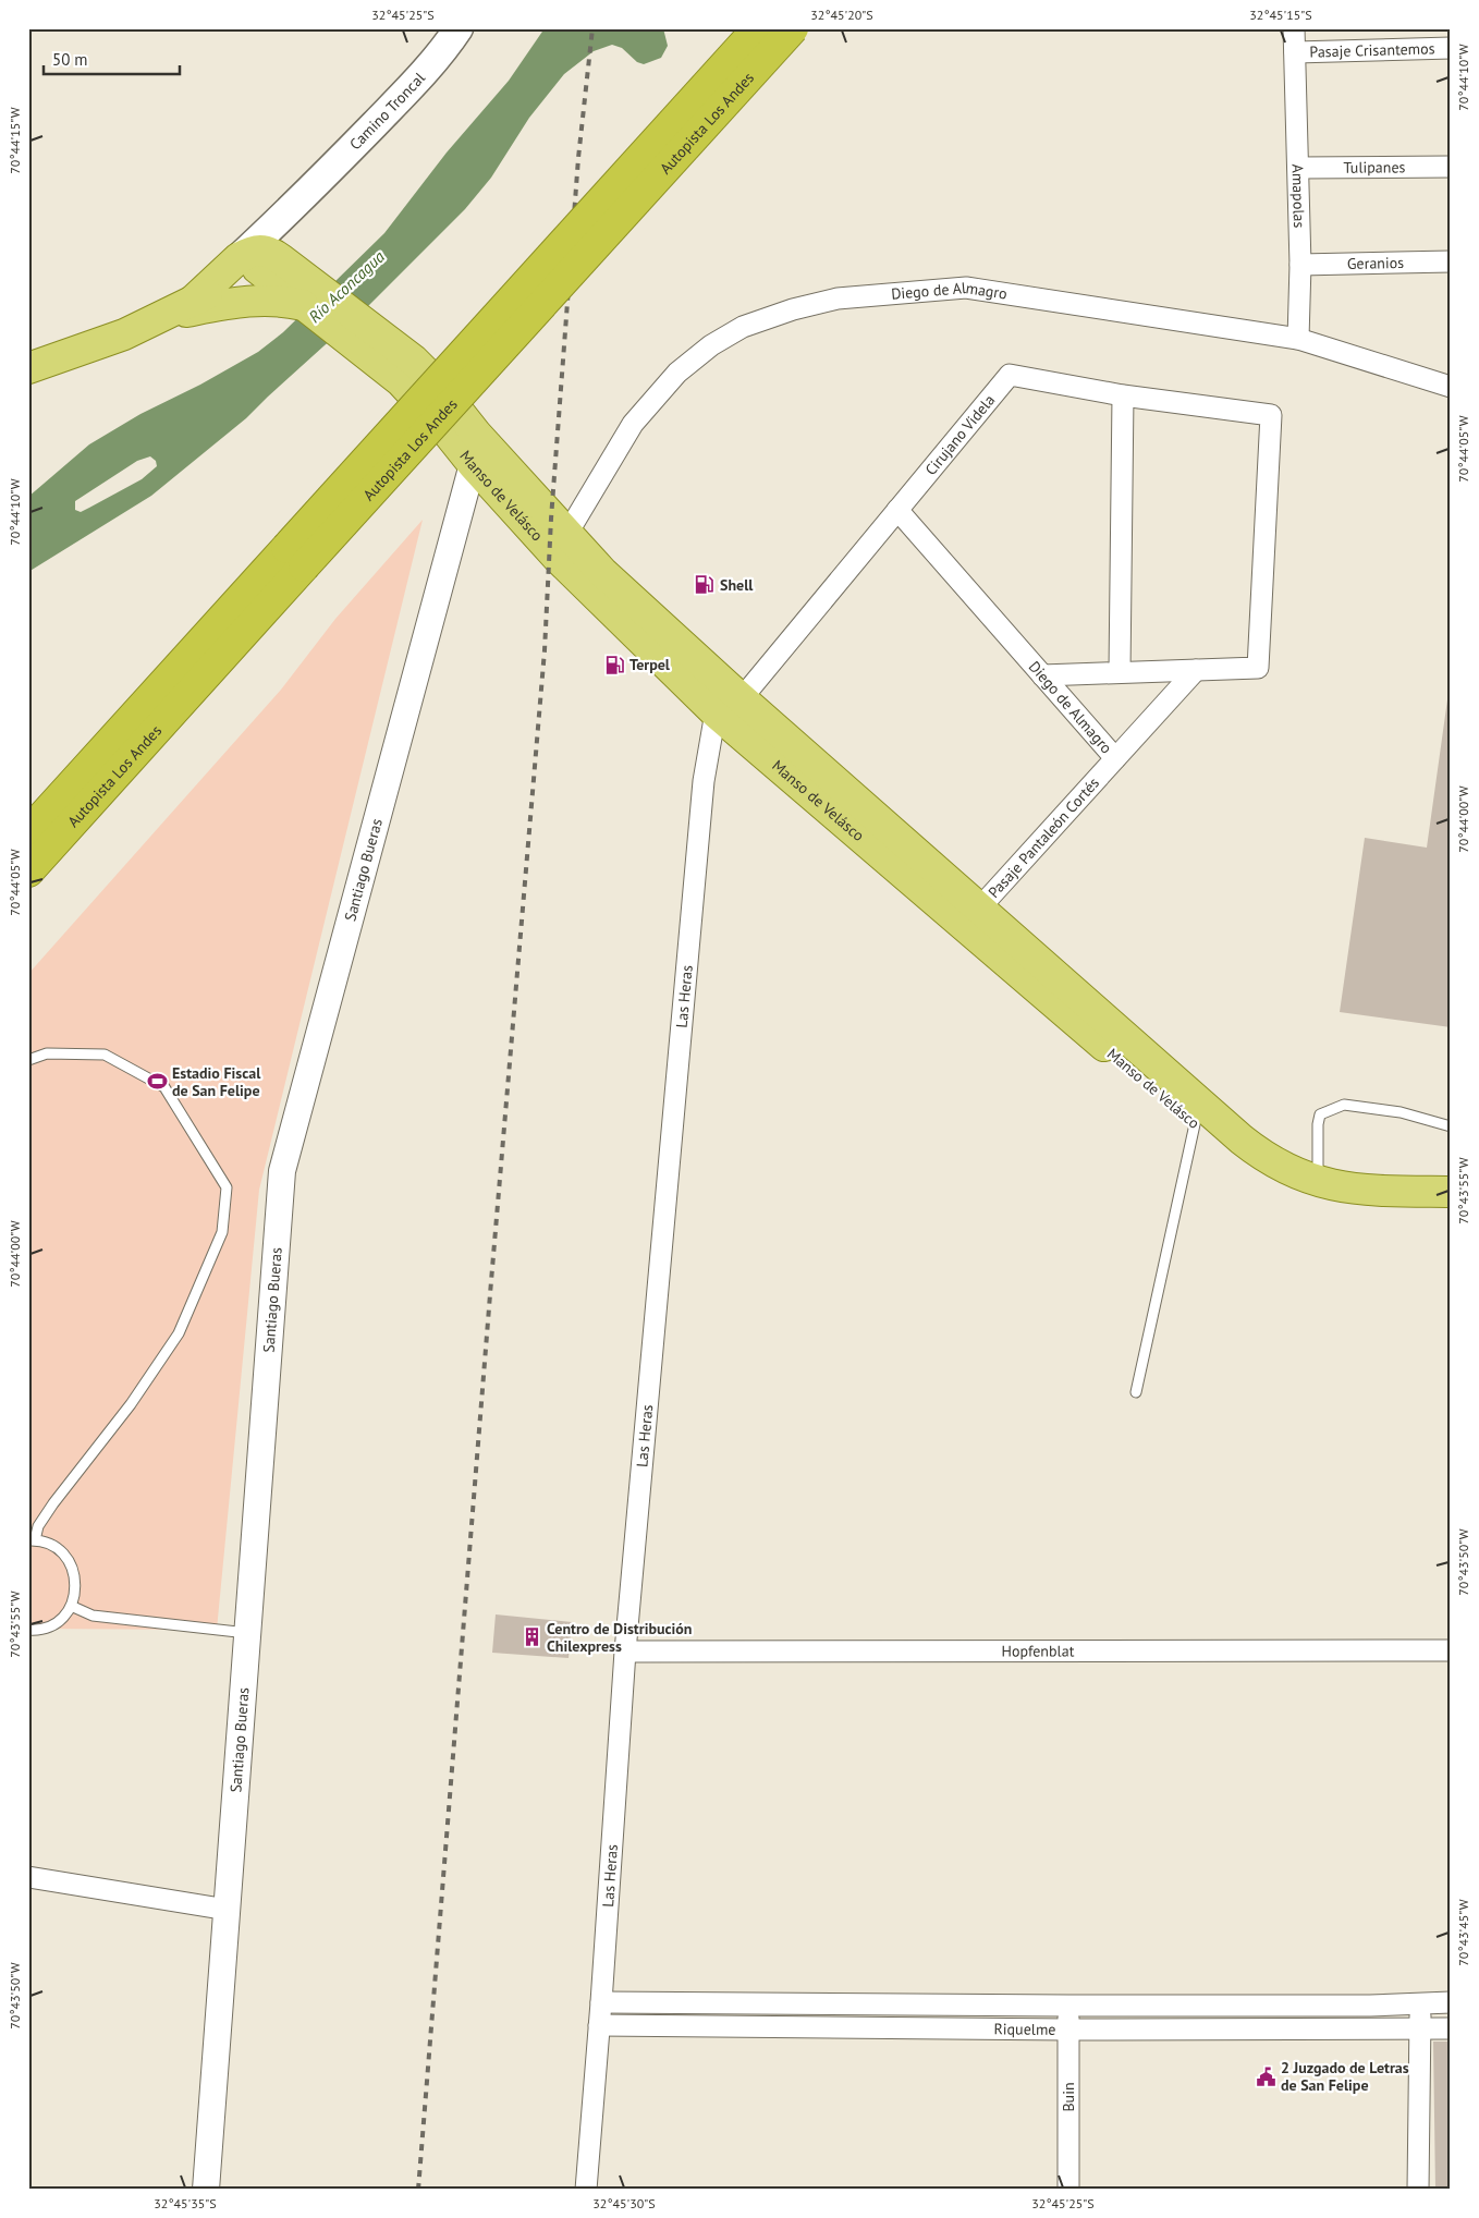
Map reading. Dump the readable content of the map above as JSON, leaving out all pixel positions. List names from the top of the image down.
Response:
{
  "streets": {
    "highway": ["Autopista Los Andes"],
    "main road": ["Camino Troncal", "Manso de Velásco"],
    "street": [
      "Pasaje Crisantemos",
      "Tulipanes",
      "Amapolas",
      "Geranios",
      "Diego de Almagro",
      "Cirujano Videla",
      "Pasaje Pantaleón Cortés",
      "Santiago Bueras",
      "Las Heras",
      "Hopfenblat",
      "Riquelme",
      "Buin"
    ]
  },
  "crossings": [
    ["Pasaje Crisantemos", "Amapolas"],
    ["Camino Troncal", "Manso de Velásco"],
    ["Tulipanes", "Amapolas"],
    ["Amapolas", "Geranios"],
    ["Amapolas", "Diego de Almagro"],
    ["Diego de Almagro", "Cirujano Videla"],
    ["Diego de Almagro", "Manso de Velásco"],
    ["Diego de Almagro", "Pasaje Pantaleón Cortés"],
    ["Cirujano Videla", "Manso de Velásco"],
    ["Cirujano Videla", "Pasaje Pantaleón Cortés"],
    ["Cirujano Videla", "Las Heras"],
    ["Manso de Velásco", "Pasaje Pantaleón Cortés"],
    ["Manso de Velásco", "Santiago Bueras"],
    ["Manso de Velásco", "Las Heras"],
    ["Las Heras", "Hopfenblat"],
    ["Las Heras", "Riquelme"],
    ["Riquelme", "Buin"]
  ],
  "water": ["Río Aconcagua"],
  "places": {
    "fuel station": ["Shell", "Terpel"],
    "sports": ["Estadio Fiscal de San Felipe"],
    "building": ["Centro de Distribución Chilexpress"],
    "public building": ["2 Juzgado de Letras de San Felipe"]
  },
  "scale_bar": "50 m",
  "coordinates": [
    "32°45'25\"S",
    "32°45'20\"S",
    "32°45'15\"S",
    "70°44'10\"W",
    "70°44'15\"W",
    "70°44'05\"W",
    "70°44'00\"W",
    "70°43'55\"W",
    "70°43'50\"W",
    "70°43'45\"W",
    "32°45'35\"S",
    "32°45'30\"S"
  ]
}
